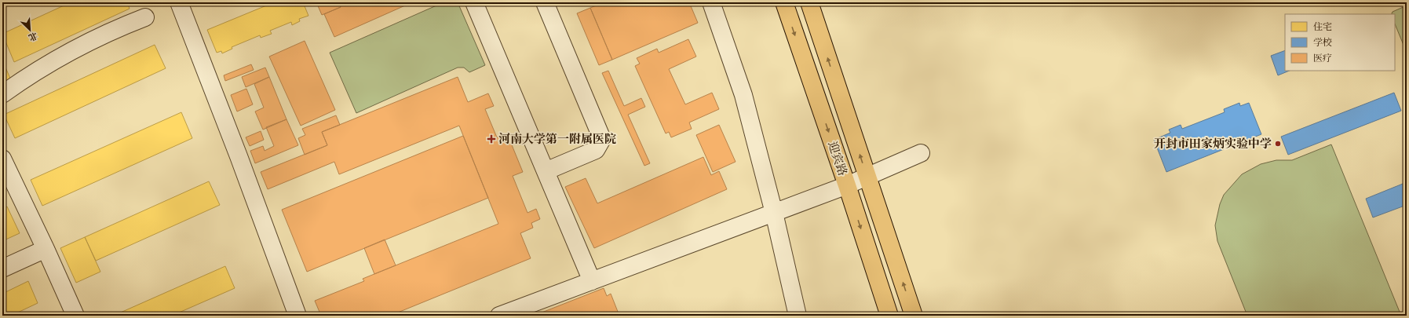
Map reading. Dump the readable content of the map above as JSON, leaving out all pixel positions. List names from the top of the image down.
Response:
{
  "streets": {
    "main road": ["迎宾路"]
  },
  "places": {
    "health": ["河南大学第一附属医院"],
    "other": ["开封市田家炳实验中学"]
  },
  "legend": ["住宅", "学校", "医疗"],
  "north": "bottom right"
}
